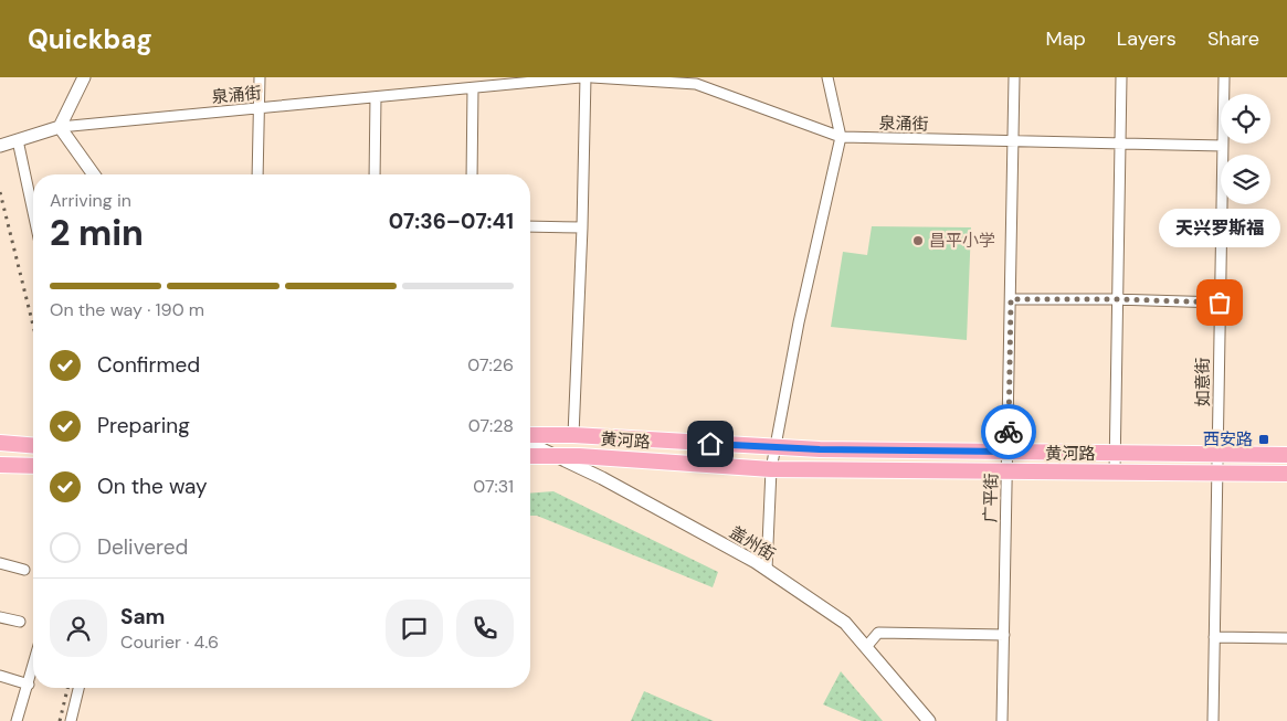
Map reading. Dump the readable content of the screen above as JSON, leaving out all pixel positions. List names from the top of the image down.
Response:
{
  "streets": {
    "main road": ["黄河路"],
    "street": [
      "泉涌街",
      "如意街",
      "广平街",
      "盖州街"
    ]
  },
  "crossings": [
    ["泉涌街", "如意街"],
    ["泉涌街", "广平街"],
    ["如意街", "黄河路"],
    ["黄河路", "广平街"],
    ["黄河路", "盖州街"]
  ],
  "places": {
    "other": ["昌平小学", "天兴罗斯福"],
    "transit": ["西安路"]
  },
  "page": {
    "header": "Quickbag",
    "nav": ["Map", "Layers", "Share"],
    "heading": ["2 min", "Arriving in", "07:36–07:41"],
    "panel": ["Sam", "Courier · 4.6"],
    "bubble": "天兴罗斯福",
    "bar": "On the way · 190 m",
    "list": [
      ["Confirmed", "07:26"],
      ["Preparing", "07:28"],
      ["On the way", "07:31"],
      "Delivered"
    ]
  }
}
